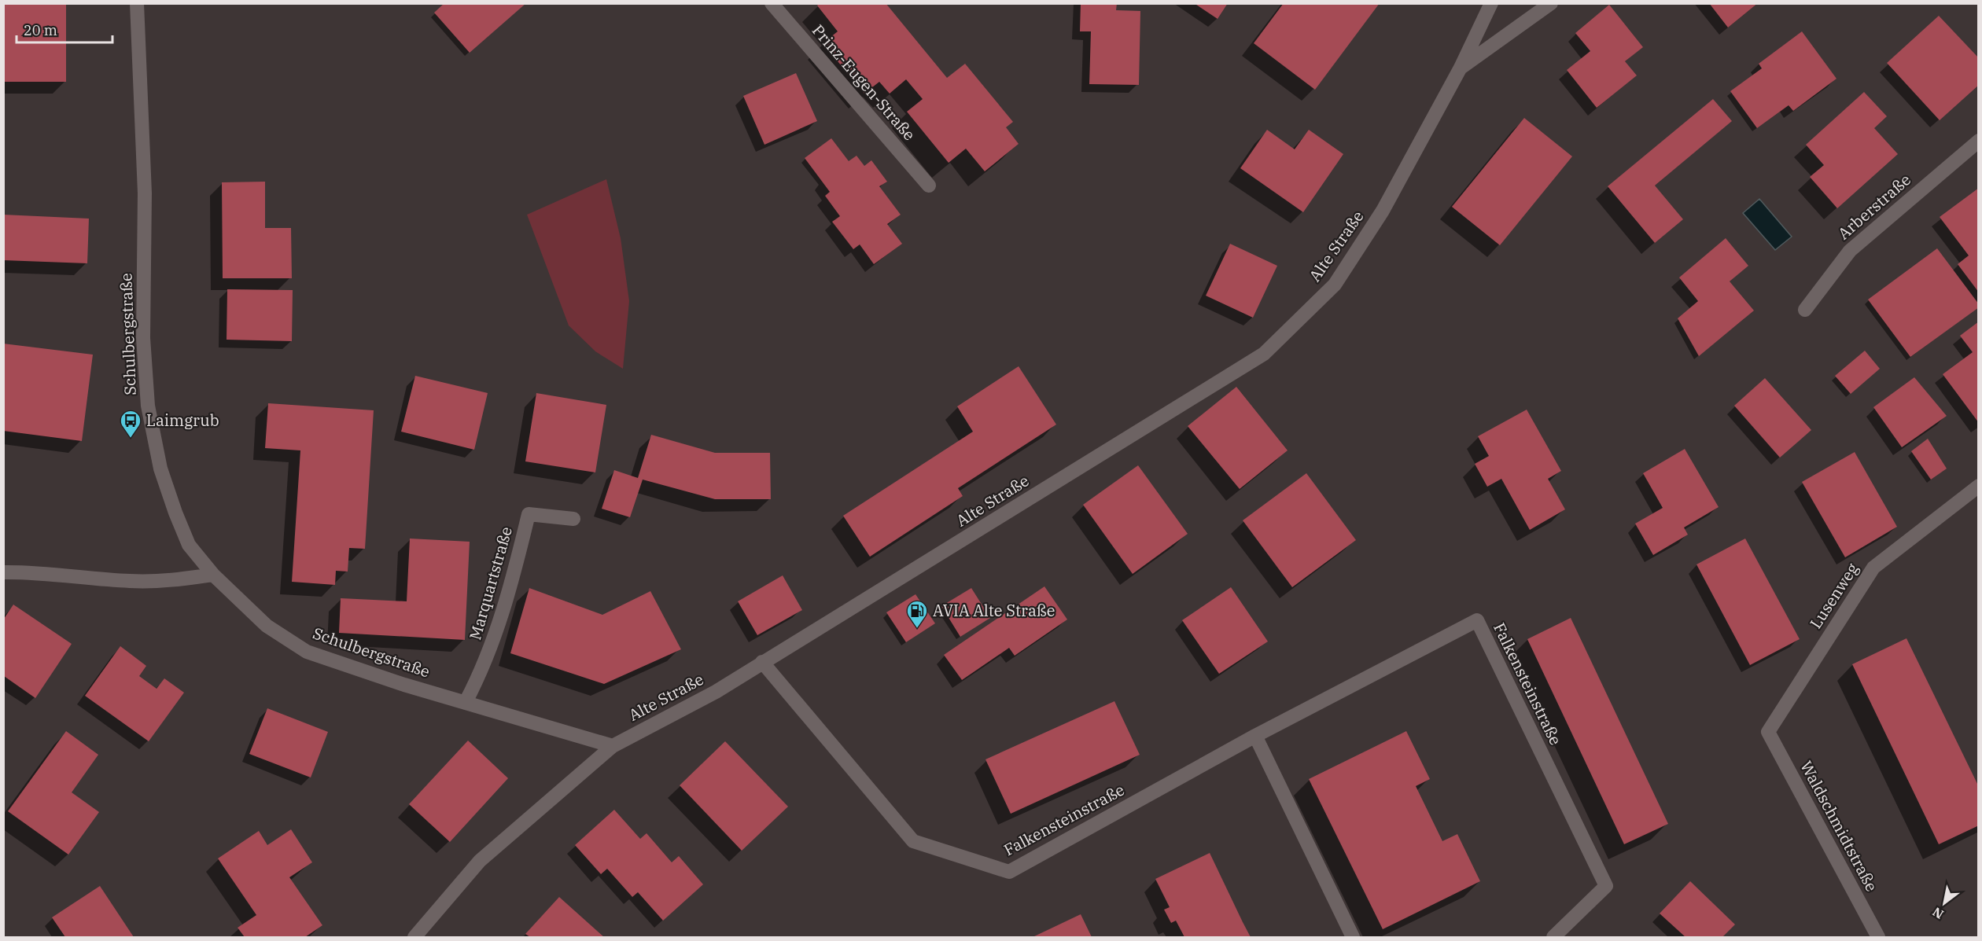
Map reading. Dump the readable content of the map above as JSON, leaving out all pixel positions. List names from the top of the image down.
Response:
{
  "streets": {
    "street": [
      "Prinz-Eugen-Straße",
      "Arberstraße",
      "Alte Straße",
      "Schulbergstraße",
      "Marquartstraße",
      "Lusenweg",
      "Falkensteinstraße",
      "Waldschmidtstraße"
    ]
  },
  "crossings": [
    ["Alte Straße", "Schulbergstraße"],
    ["Alte Straße", "Falkensteinstraße"],
    ["Schulbergstraße", "Marquartstraße"],
    ["Lusenweg", "Waldschmidtstraße"]
  ],
  "places": {
    "bus stop": ["Laimgrub"],
    "fuel station": ["AVIA Alte Straße"]
  },
  "scale_bar": "20 m",
  "north": "bottom left"
}
